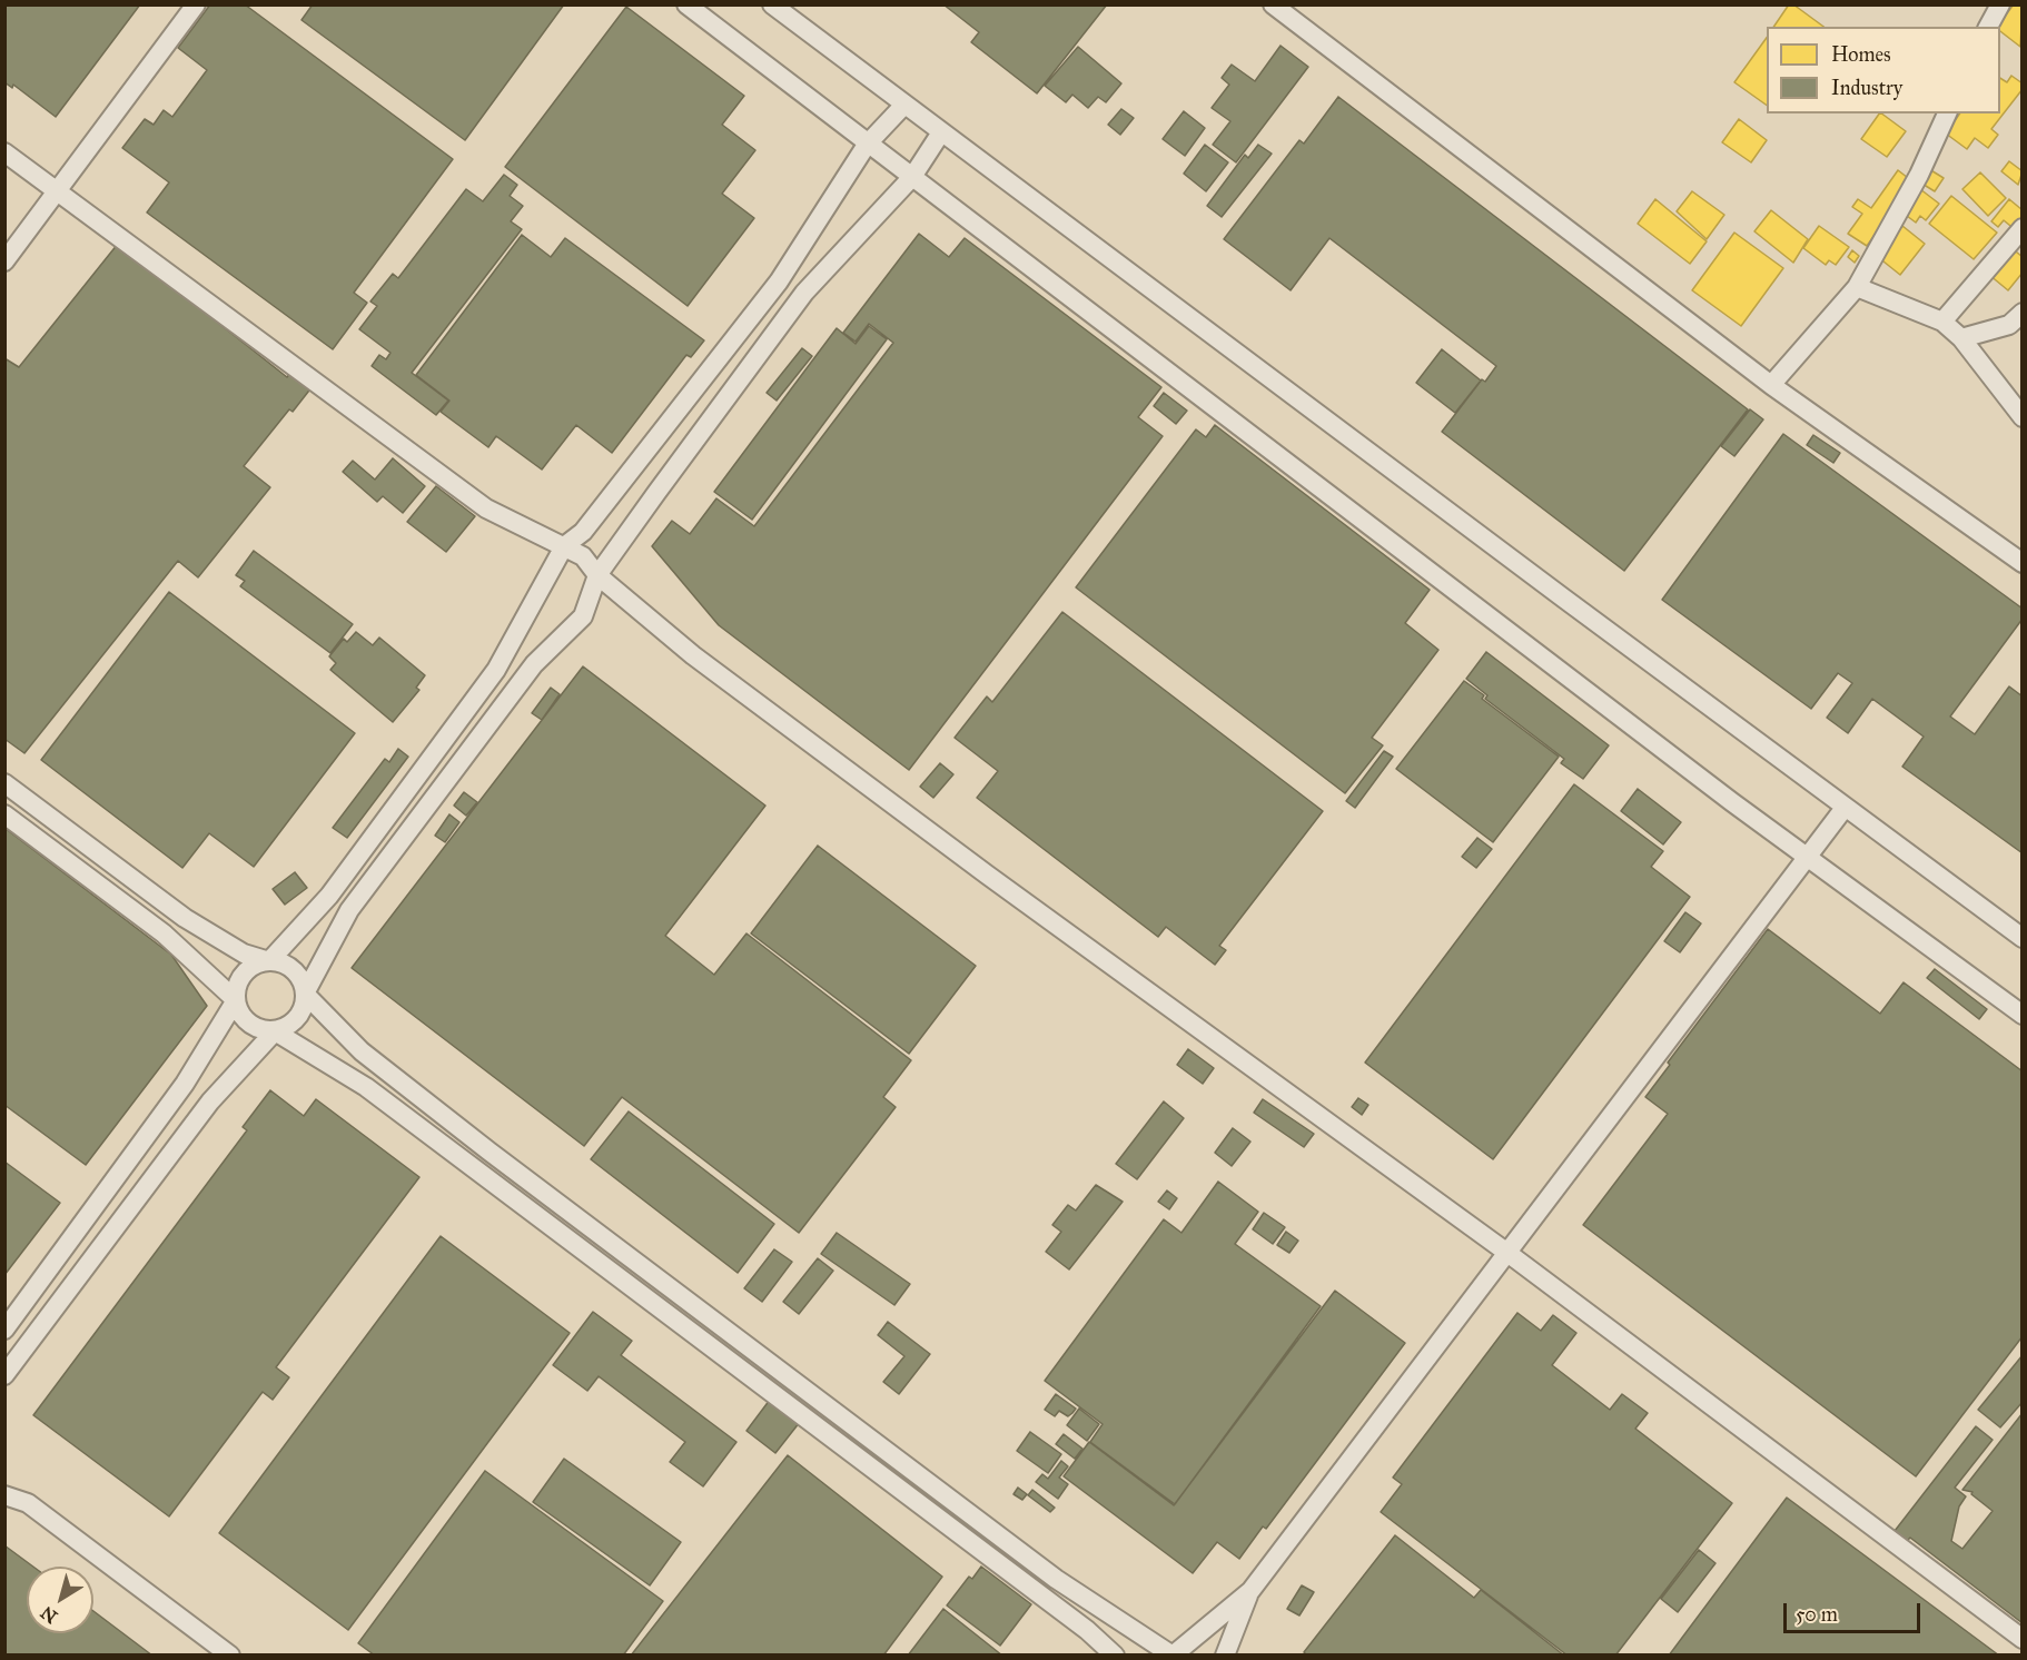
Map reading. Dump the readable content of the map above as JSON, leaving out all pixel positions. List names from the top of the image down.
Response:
{
  "legend": ["Homes", "Industry"],
  "scale_bar": "50 m",
  "north": "bottom left"
}
